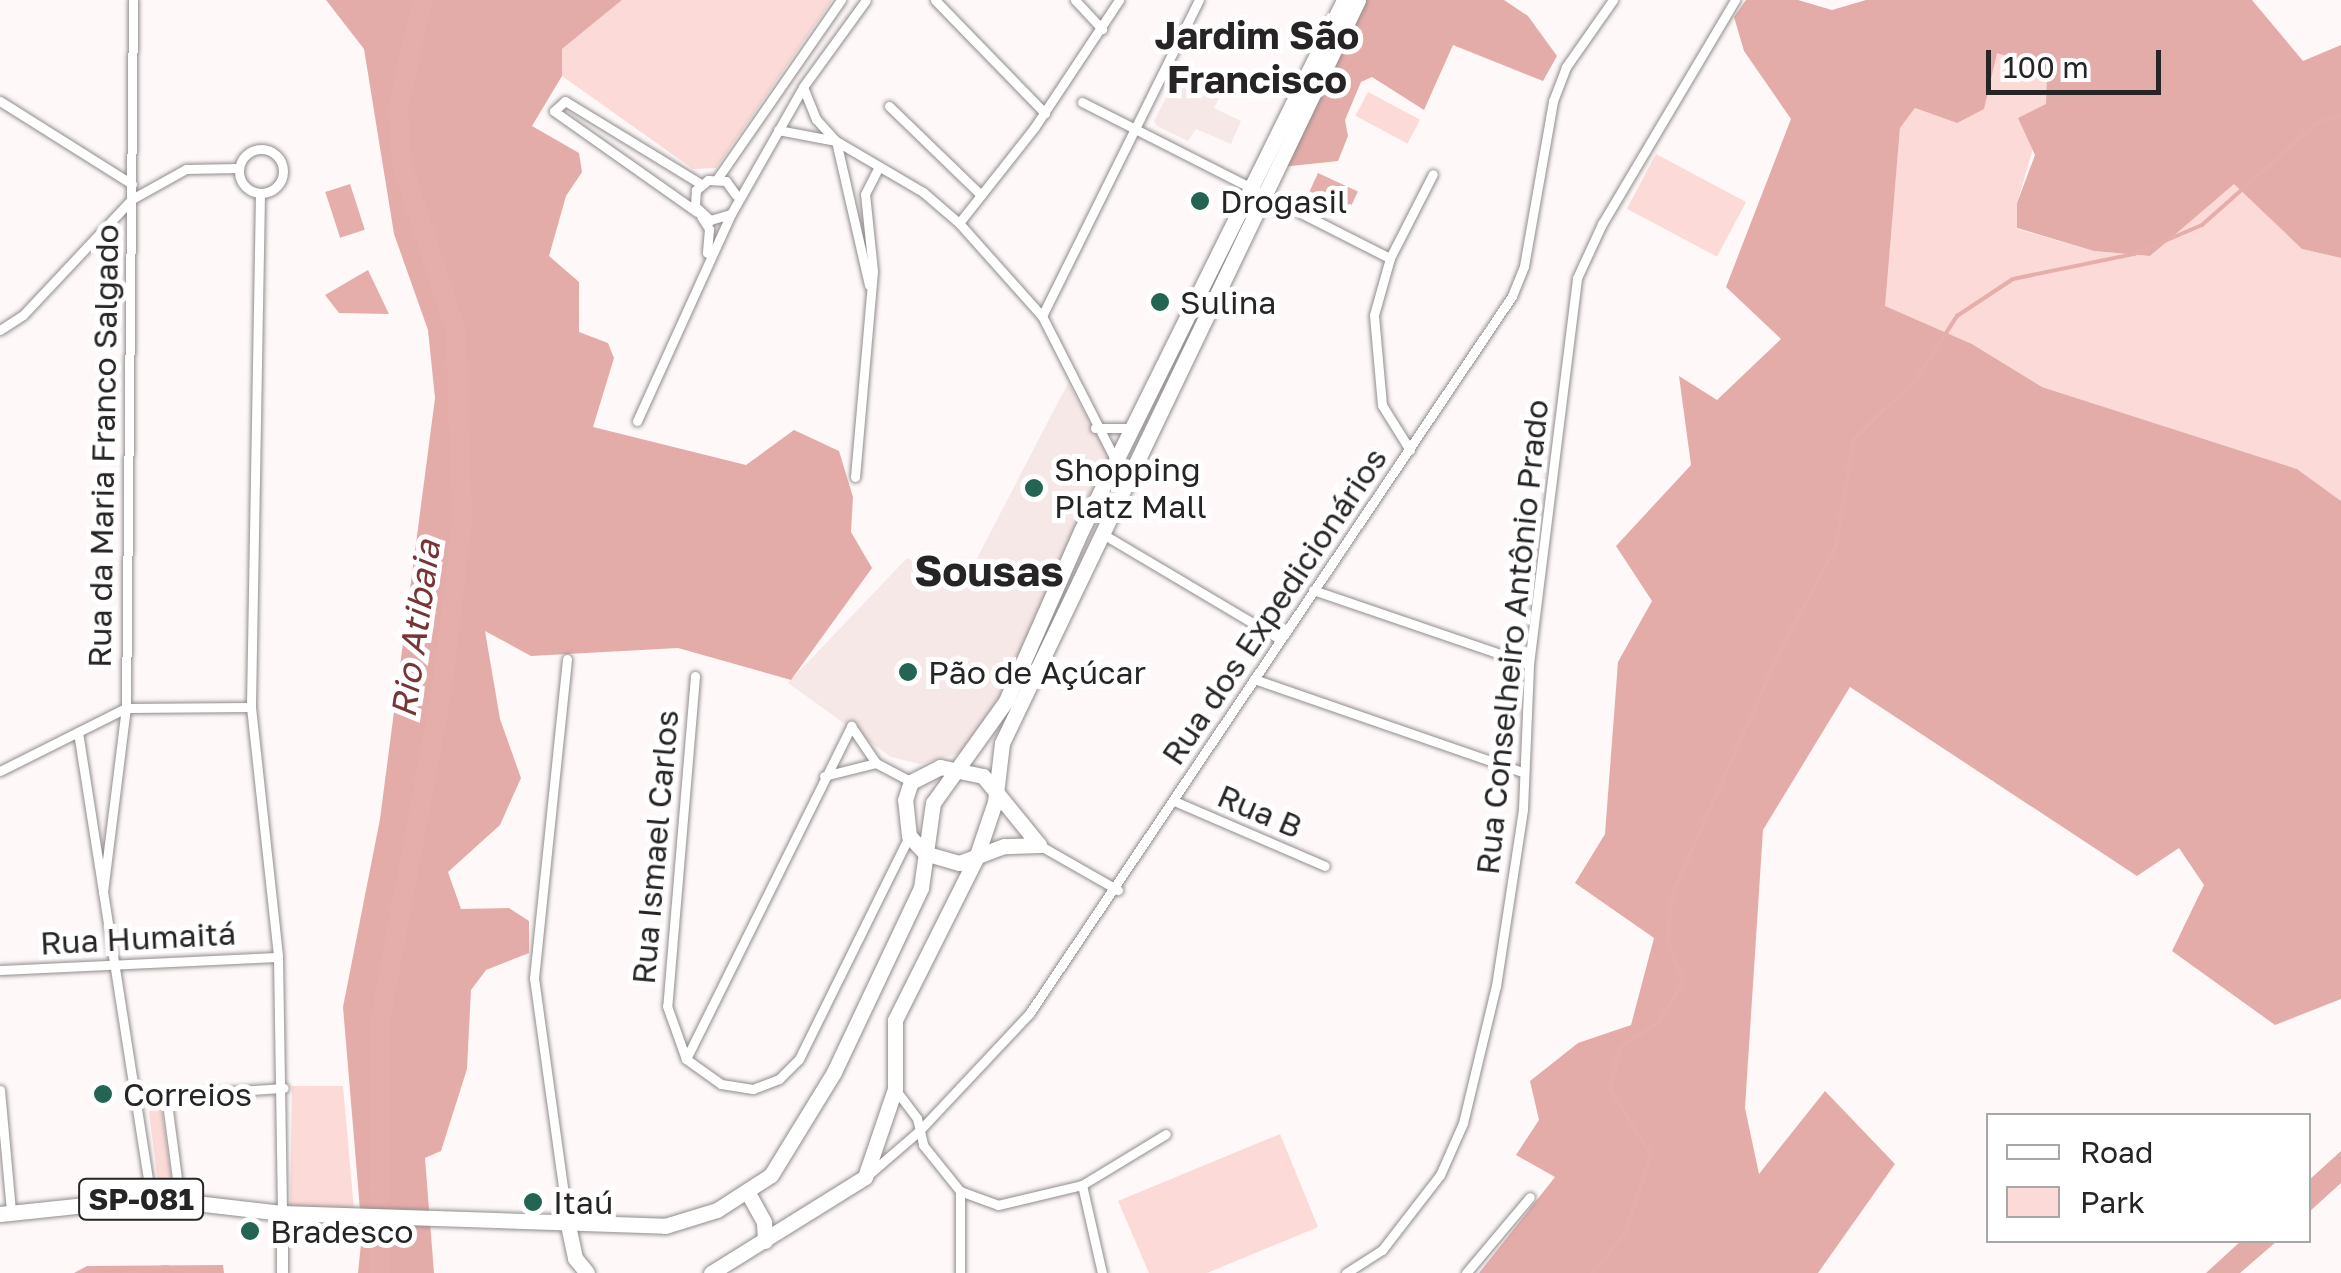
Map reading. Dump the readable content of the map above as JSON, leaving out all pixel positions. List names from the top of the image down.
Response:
{
  "streets": {
    "main road": ["SP-081"],
    "street": [
      "Rua da Maria Franco Salgado",
      "Rua dos Expedicionários",
      "Rua Conselheiro Antônio Prado",
      "Rua B",
      "Rua Ismael Carlos",
      "Rua Humaitá"
    ]
  },
  "crossings": [
    ["Rua dos Expedicionários", "Rua B"]
  ],
  "districts": ["Jardim São Francisco", "Sousas"],
  "water": ["Rio Atibaia"],
  "places": [
    "Drogasil",
    "Sulina",
    "Shopping Platz Mall",
    "Pão de Açúcar",
    "Correios",
    "Itaú",
    "Bradesco"
  ],
  "legend": ["Road", "Park"],
  "scale_bar": "100 m"
}
